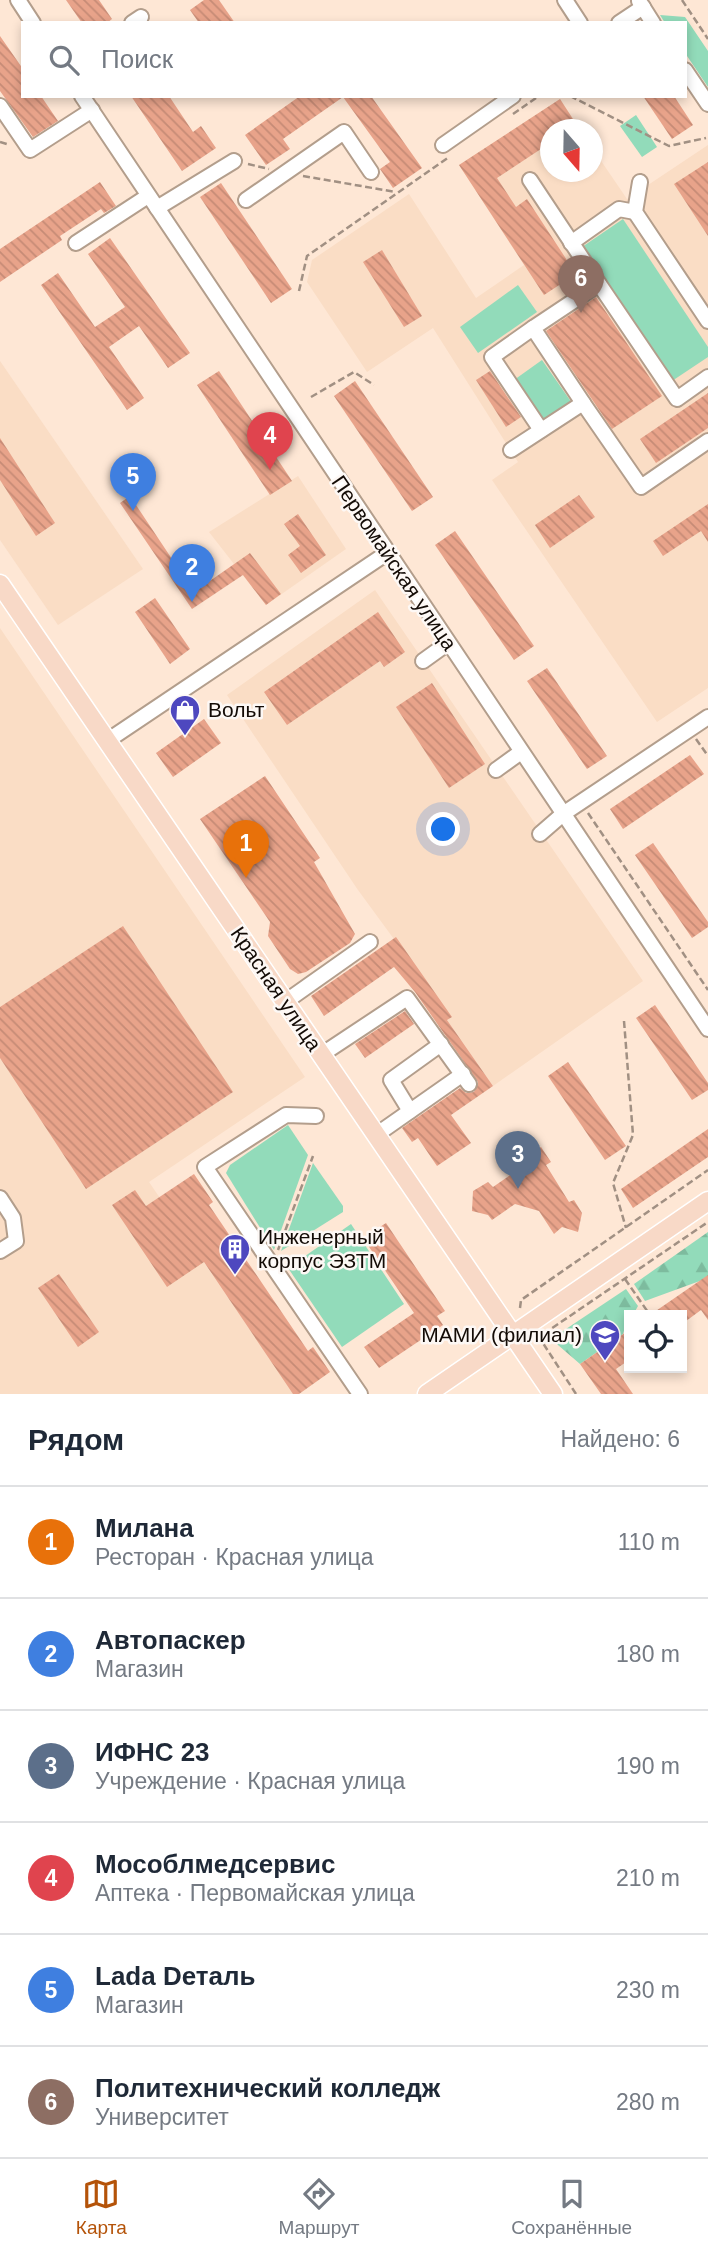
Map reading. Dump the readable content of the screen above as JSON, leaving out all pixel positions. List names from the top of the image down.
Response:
{
  "streets": {
    "main road": ["Красная улица"],
    "street": ["Первомайская улица"]
  },
  "places": {
    "shop": ["Вольт"],
    "building": ["Инженерный корпус ЭЗТМ"],
    "school or university": ["МАМИ (филиал)"]
  },
  "north": "bottom",
  "page": {
    "search": "Поиск",
    "pins": [
      "6",
      "4",
      "5",
      "2",
      "1",
      "3"
    ],
    "heading": ["Рядом", "Найдено: 6"],
    "list": [
      {
        "mark": "1",
        "name": "Милана",
        "note": "Ресторан · Красная улица",
        "value": "110 m"
      },
      {
        "mark": "2",
        "name": "Автопаскер",
        "note": "Магазин",
        "value": "180 m"
      },
      {
        "mark": "3",
        "name": "ИФНС 23",
        "note": "Учреждение · Красная улица",
        "value": "190 m"
      },
      {
        "mark": "4",
        "name": "Мособлмедсервис",
        "note": "Аптека · Первомайская улица",
        "value": "210 m"
      },
      {
        "mark": "5",
        "name": "Lada Dеталь",
        "note": "Магазин",
        "value": "230 m"
      },
      {
        "mark": "6",
        "name": "Политехнический колледж",
        "note": "Университет",
        "value": "280 m"
      }
    ],
    "nav": ["Карта", "Маршрут", "Сохранённые"]
  }
}
